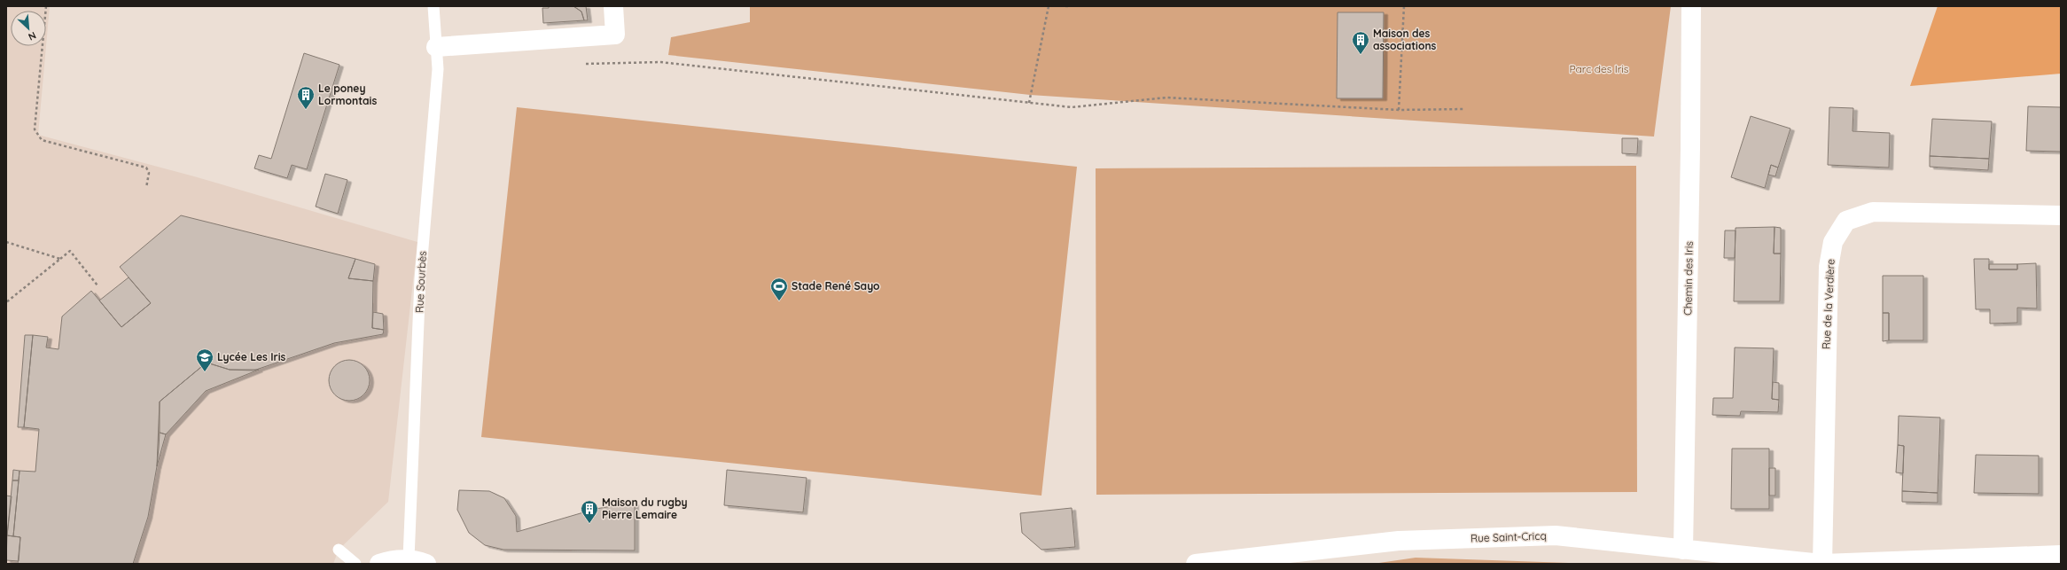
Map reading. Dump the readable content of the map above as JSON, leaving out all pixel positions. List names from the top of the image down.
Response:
{
  "streets": {
    "street": ["Chemin des Iris", "Rue de la Verdière", "Rue Saint-Cricq"],
    "lane": ["Rue Sourbès"]
  },
  "crossings": [
    ["Chemin des Iris", "Rue Saint-Cricq"],
    ["Rue de la Verdière", "Rue Saint-Cricq"]
  ],
  "parks": ["Parc des Iris"],
  "places": {
    "building": ["Maison des associations", "Le poney Lormontais", "Maison du rugby Pierre Lemaire"],
    "sports": ["Stade René Sayo"],
    "school or university": ["Lycée Les Iris"]
  },
  "north": "bottom right"
}
